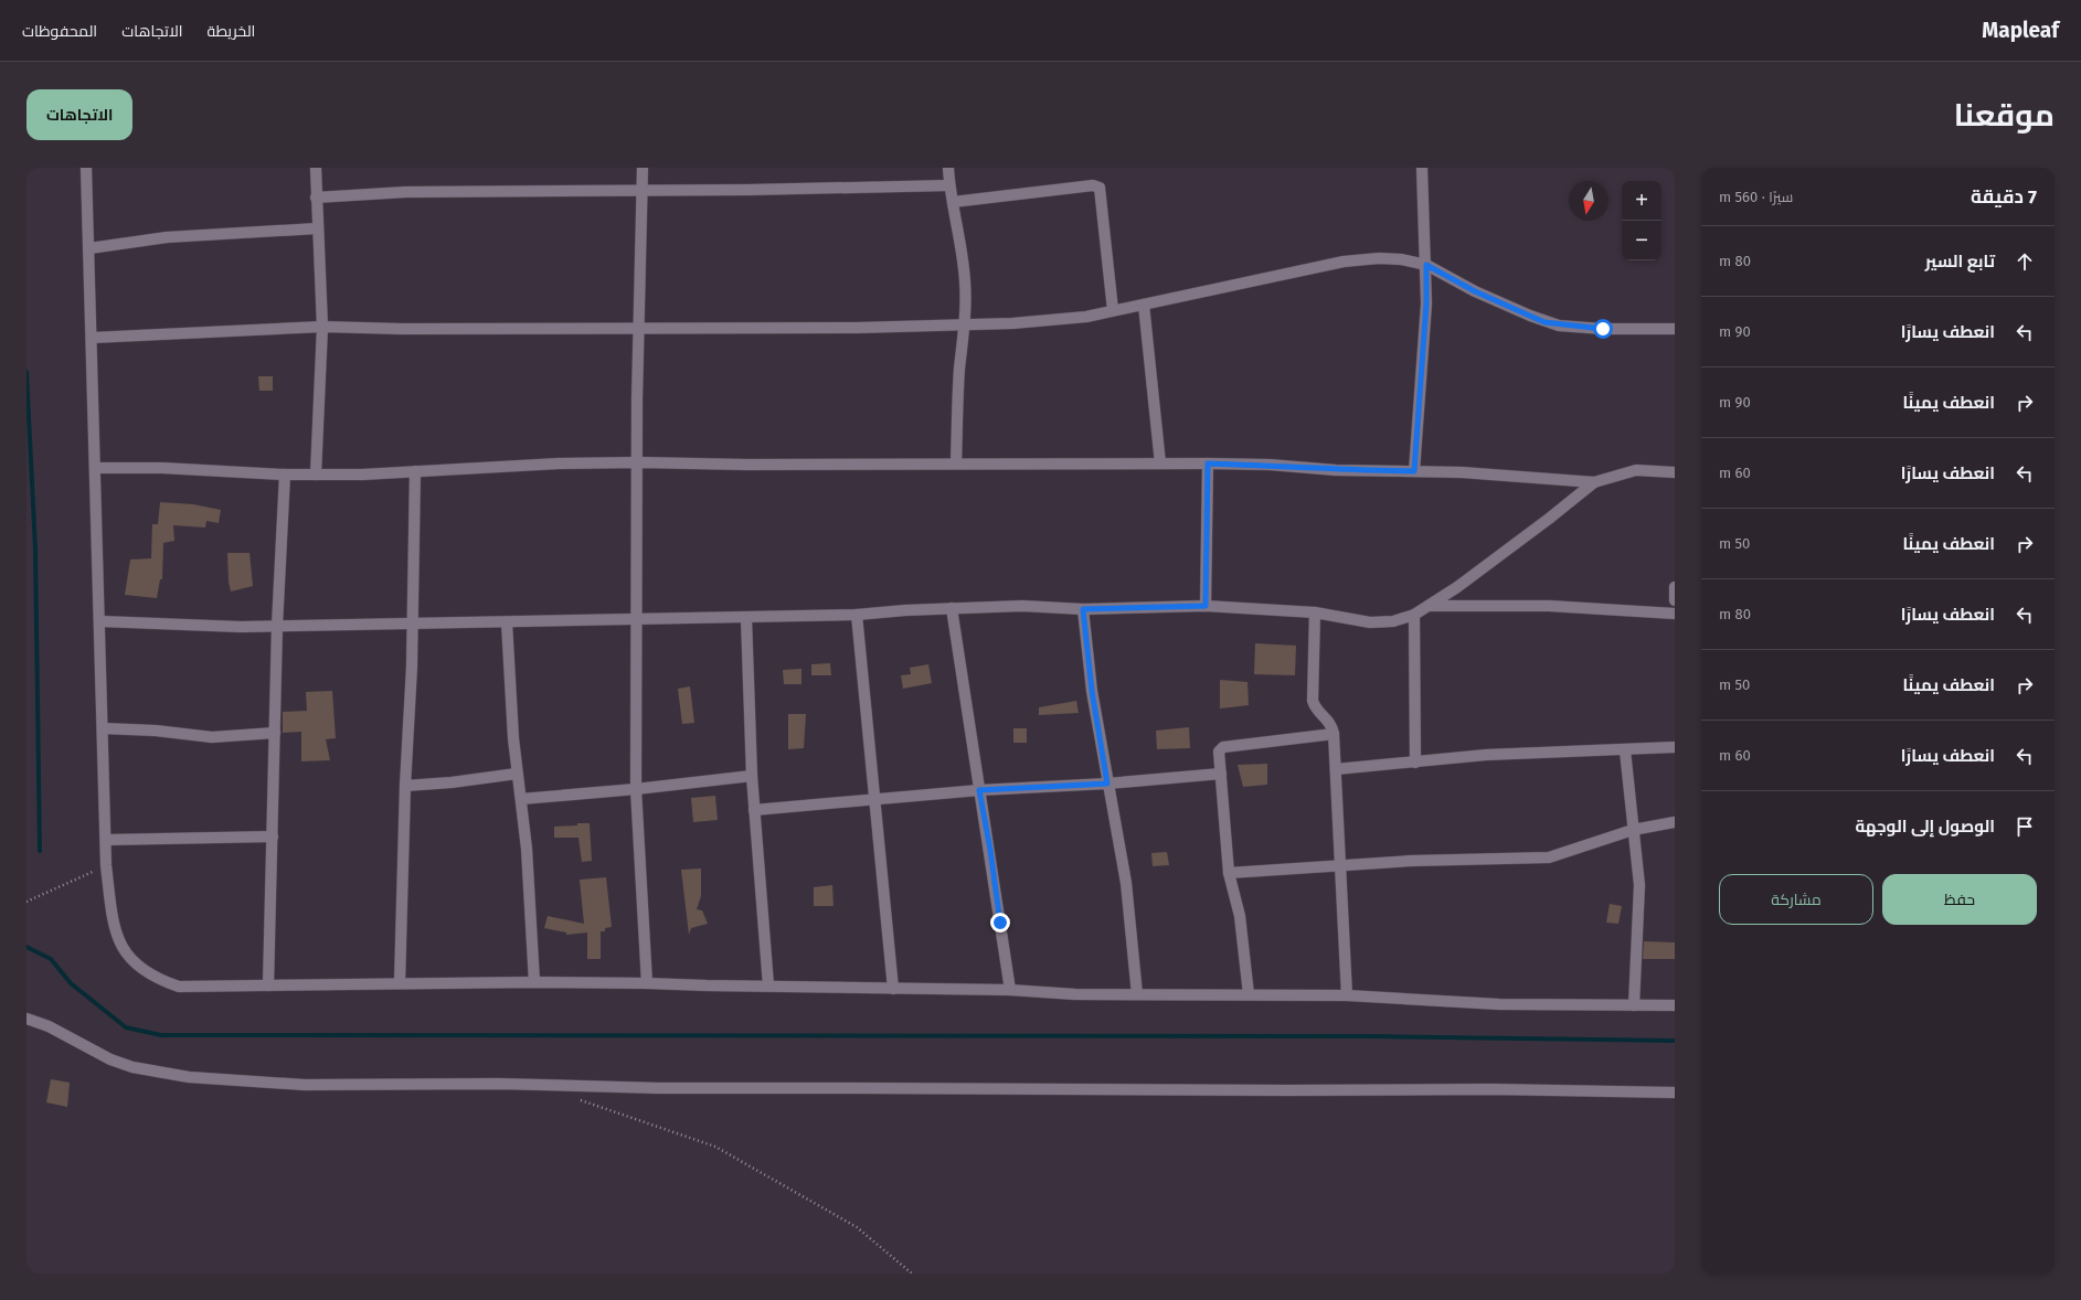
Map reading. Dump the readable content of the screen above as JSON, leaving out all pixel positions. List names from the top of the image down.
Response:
{
  "north": "bottom",
  "page": {
    "header": "Mapleaf",
    "nav": ["الخريطة", "الاتجاهات", "المحفوظات"],
    "title": "موقعنا",
    "buttons": [
      "الاتجاهات",
      ["حفظ", "مشاركة"]
    ],
    "heading": ["7 دقيقة", "سيرًا · 560 m"],
    "map_buttons": ["+", "−"],
    "list": [
      ["تابع السير", "80 m"],
      ["انعطف يسارًا", "90 m"],
      ["انعطف يمينًا", "90 m"],
      ["انعطف يسارًا", "60 m"],
      ["انعطف يمينًا", "50 m"],
      ["انعطف يسارًا", "80 m"],
      ["انعطف يمينًا", "50 m"],
      ["انعطف يسارًا", "60 m"],
      "الوصول إلى الوجهة"
    ]
  }
}
